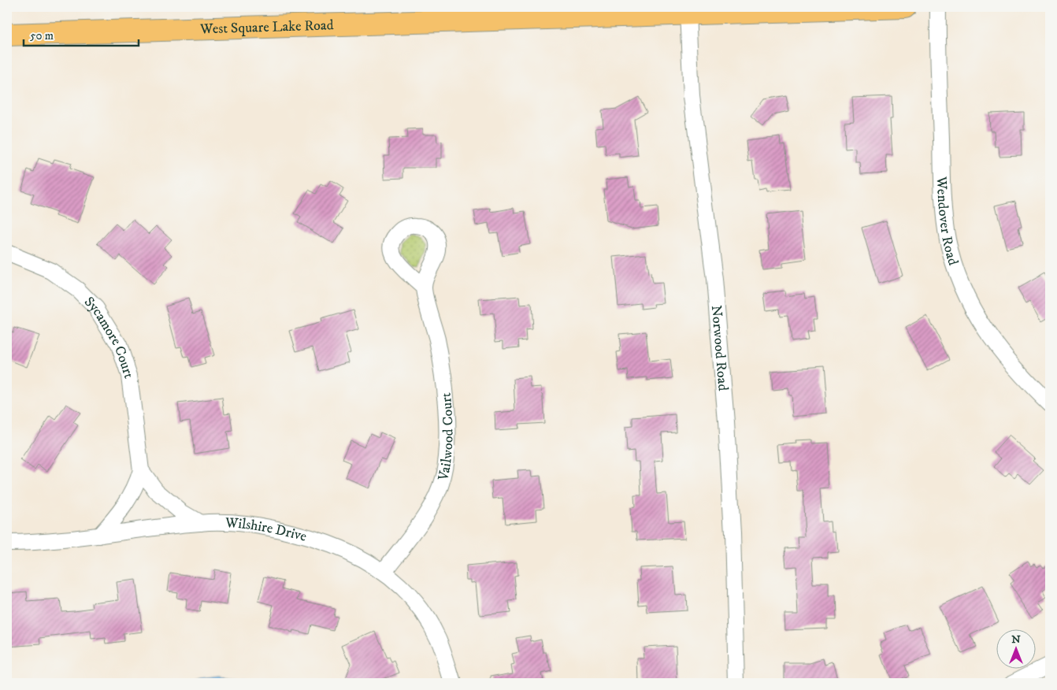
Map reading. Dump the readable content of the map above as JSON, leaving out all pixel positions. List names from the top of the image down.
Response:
{
  "streets": {
    "highway": ["West Square Lake Road"],
    "street": [
      "Wendover Road",
      "Sycamore Court",
      "Norwood Road",
      "Vailwood Court",
      "Wilshire Drive"
    ]
  },
  "crossings": [
    ["West Square Lake Road", "Norwood Road"],
    ["Sycamore Court", "Wilshire Drive"],
    ["Vailwood Court", "Wilshire Drive"]
  ],
  "scale_bar": "50 m",
  "north": "top"
}
